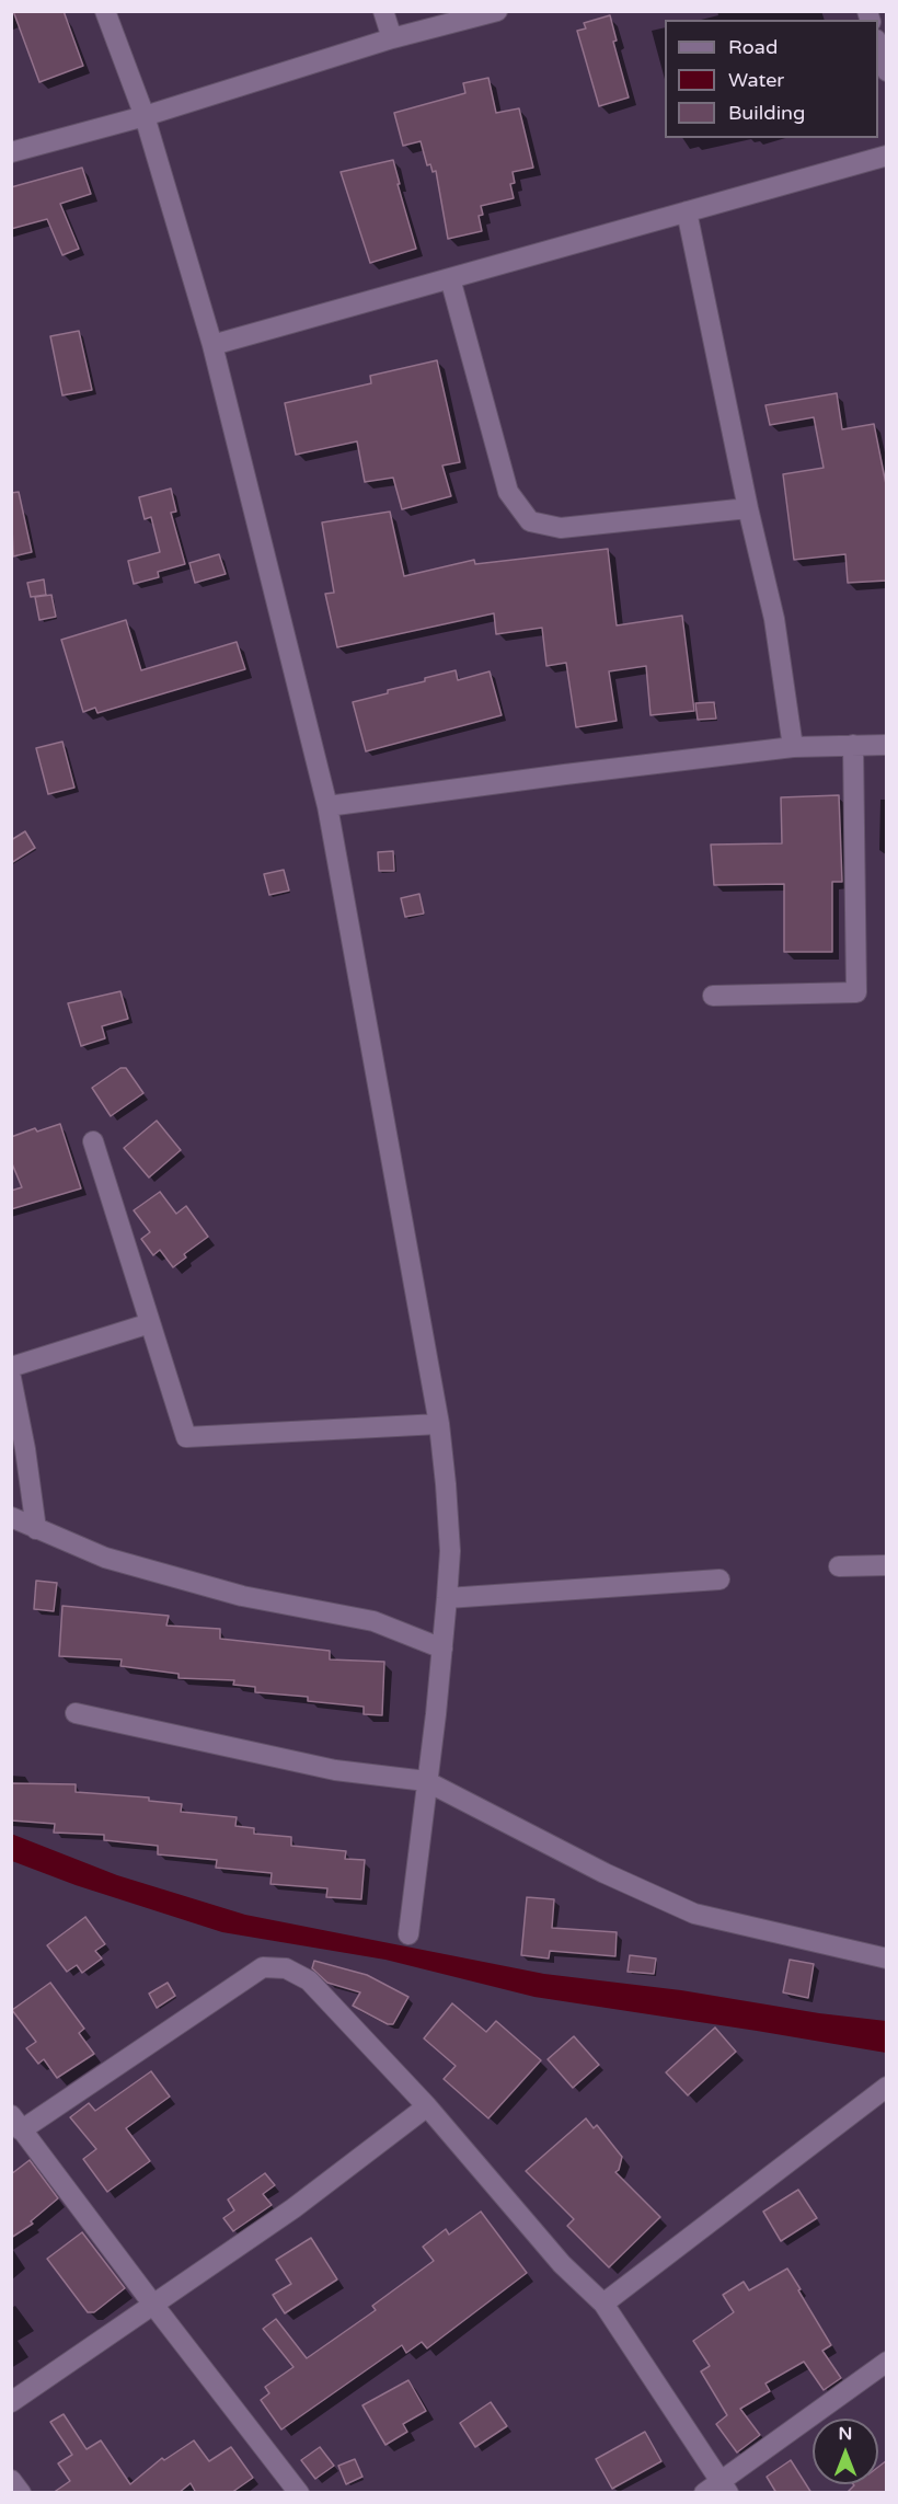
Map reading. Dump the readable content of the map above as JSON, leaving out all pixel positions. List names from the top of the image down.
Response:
{
  "legend": ["Road", "Water", "Building"],
  "north": "top"
}
